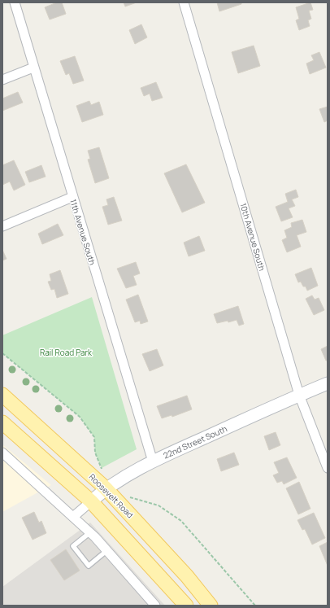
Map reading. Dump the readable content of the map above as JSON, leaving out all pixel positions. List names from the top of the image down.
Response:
{
  "streets": {
    "main road": ["Roosevelt Road"],
    "street": ["11th Avenue South", "10th Avenue South", "22nd Street South"]
  },
  "crossings": [
    ["11th Avenue South", "22nd Street South"],
    ["10th Avenue South", "22nd Street South"],
    ["22nd Street South", "Roosevelt Road"]
  ],
  "parks": ["Rail Road Park"]
}
